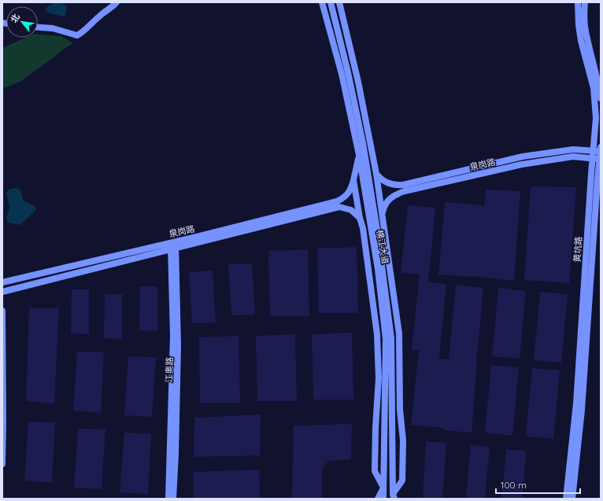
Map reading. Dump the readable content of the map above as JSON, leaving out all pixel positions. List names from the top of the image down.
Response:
{
  "streets": {
    "street": [
      "泉岗路",
      "横江大道",
      "黄坑路",
      "江奥路"
    ]
  },
  "crossings": [
    ["泉岗路", "黄坑路"],
    ["泉岗路", "江奥路"]
  ],
  "scale_bar": "100 m",
  "north": "top left"
}
